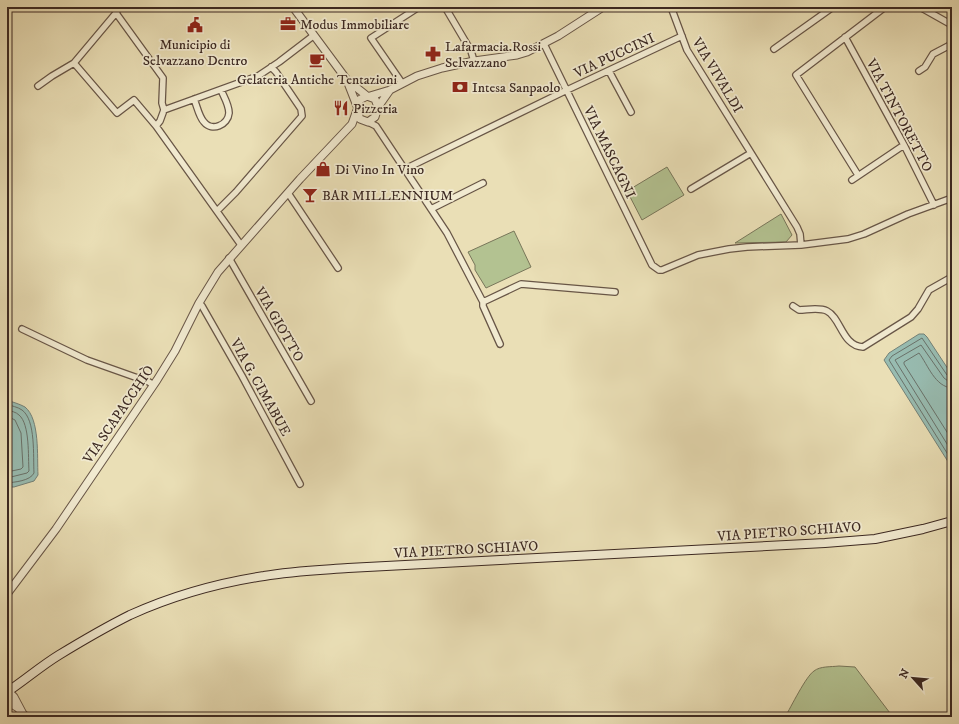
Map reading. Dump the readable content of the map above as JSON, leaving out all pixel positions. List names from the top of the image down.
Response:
{
  "streets": {
    "main road": ["VIA PIETRO SCHIAVO"],
    "street": [
      "VIA PUCCINI",
      "VIA VIVALDI",
      "VIA TINTORETTO",
      "VIA MASCAGNI",
      "VIA GIOTTO",
      "VIA G. CIMABUE",
      "VIA SCAPACCHIÒ"
    ]
  },
  "crossings": [
    ["VIA PUCCINI", "VIA VIVALDI"],
    ["VIA PUCCINI", "VIA MASCAGNI"],
    ["VIA VIVALDI", "VIA MASCAGNI"],
    ["VIA GIOTTO", "VIA SCAPACCHIÒ"],
    ["VIA G. CIMABUE", "VIA SCAPACCHIÒ"]
  ],
  "places": {
    "office": ["Modus Immobiliare"],
    "public building": ["Municipio di Selvazzano Dentro"],
    "pharmacy": ["Lafarmacia.Rossi Selvazzano"],
    "cafe": ["Gelateria Antiche Tentazioni"],
    "bank": ["Intesa Sanpaolo"],
    "restaurant": ["Pizzeria"],
    "shop": ["Di Vino In Vino"],
    "bar": ["BAR MILLENNIUM"]
  },
  "north": "top left"
}
